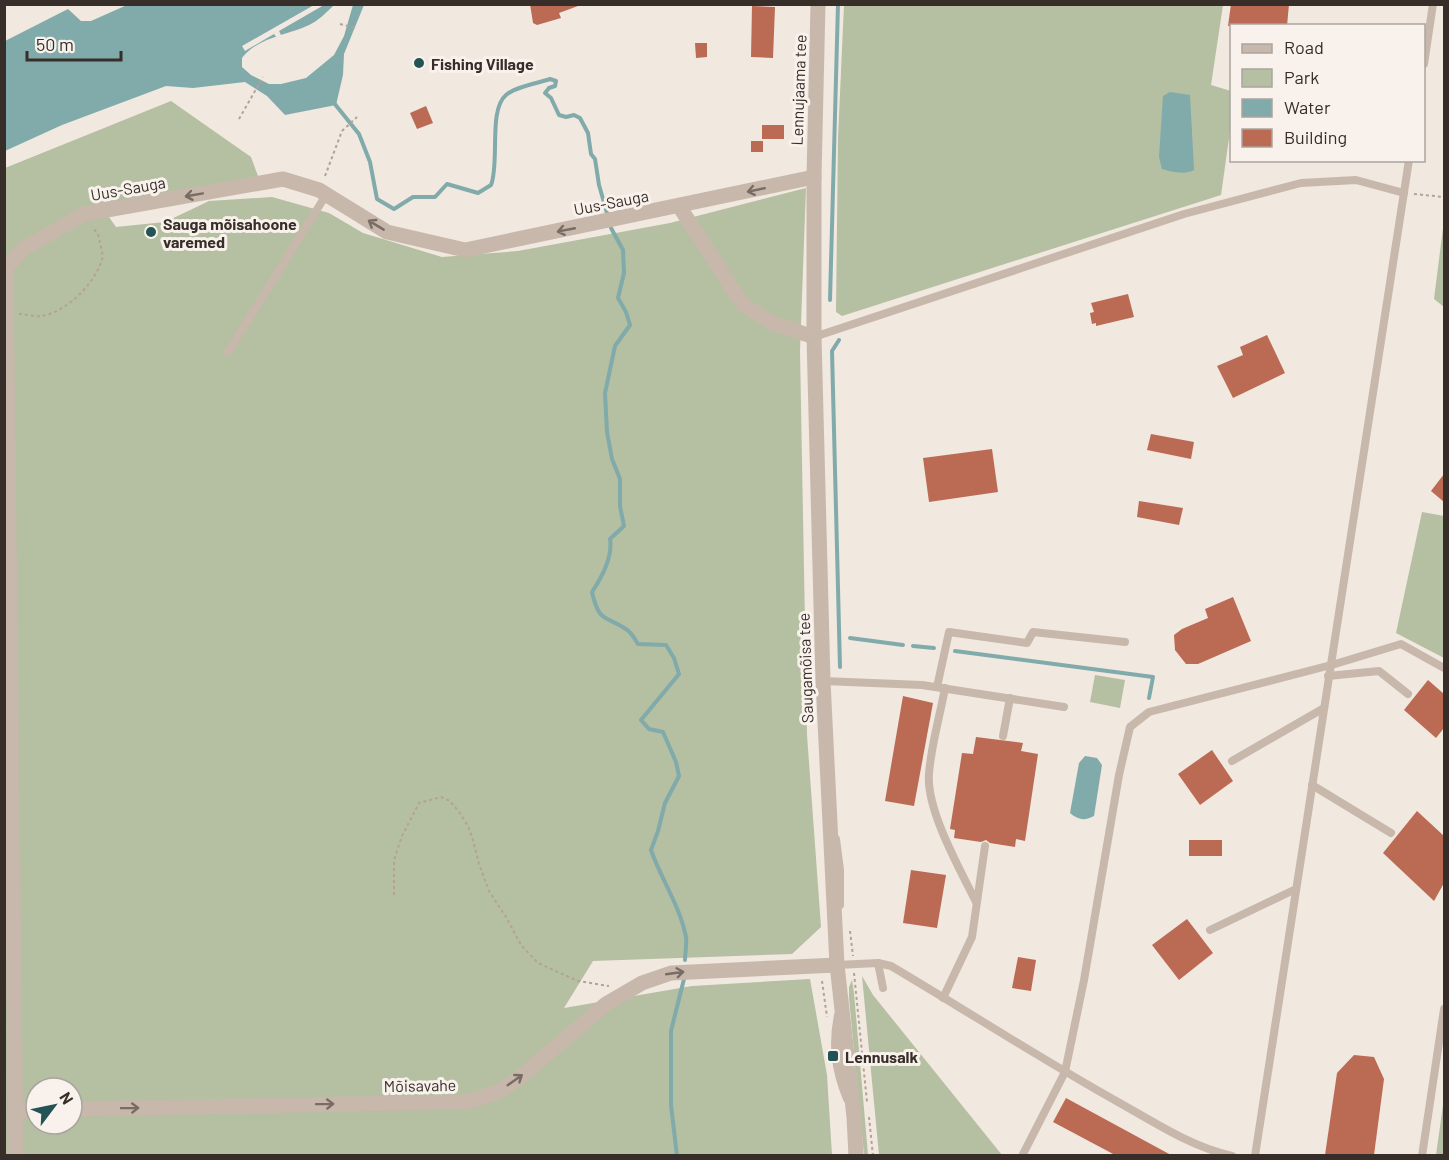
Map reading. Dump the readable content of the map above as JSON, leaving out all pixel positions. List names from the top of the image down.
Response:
{
  "streets": {
    "street": [
      "Lennujaama tee",
      "Uus-Sauga",
      "Saugamõisa tee",
      "Mõisavahe"
    ]
  },
  "crossings": [
    ["Lennujaama tee", "Uus-Sauga"],
    ["Lennujaama tee", "Saugamõisa tee"],
    ["Uus-Sauga", "Saugamõisa tee"],
    ["Saugamõisa tee", "Mõisavahe"]
  ],
  "one_way": ["Uus-Sauga", "Mõisavahe"],
  "places": {
    "other": ["Fishing Village", "Sauga mõisahoone varemed"],
    "transit": ["Lennusalk"]
  },
  "legend": [
    "Road",
    "Park",
    "Water",
    "Building"
  ],
  "scale_bar": "50 m",
  "north": "top right"
}
